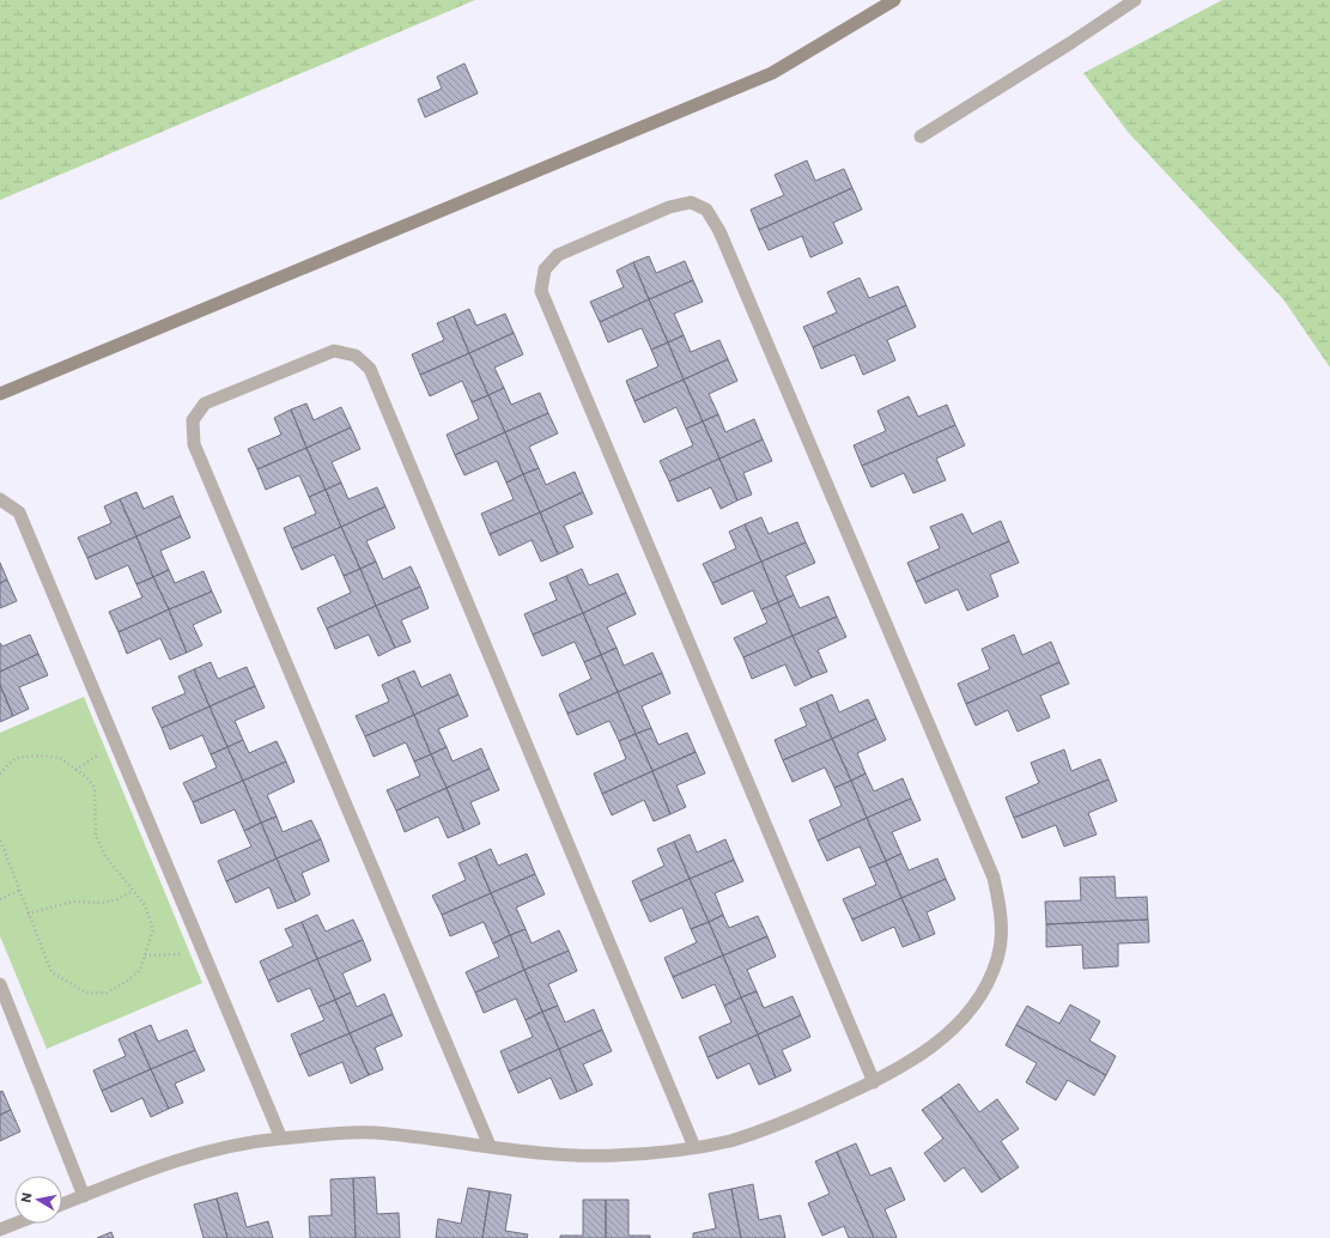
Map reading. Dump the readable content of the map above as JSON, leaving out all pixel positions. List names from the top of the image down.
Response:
{
  "north": "left"
}
